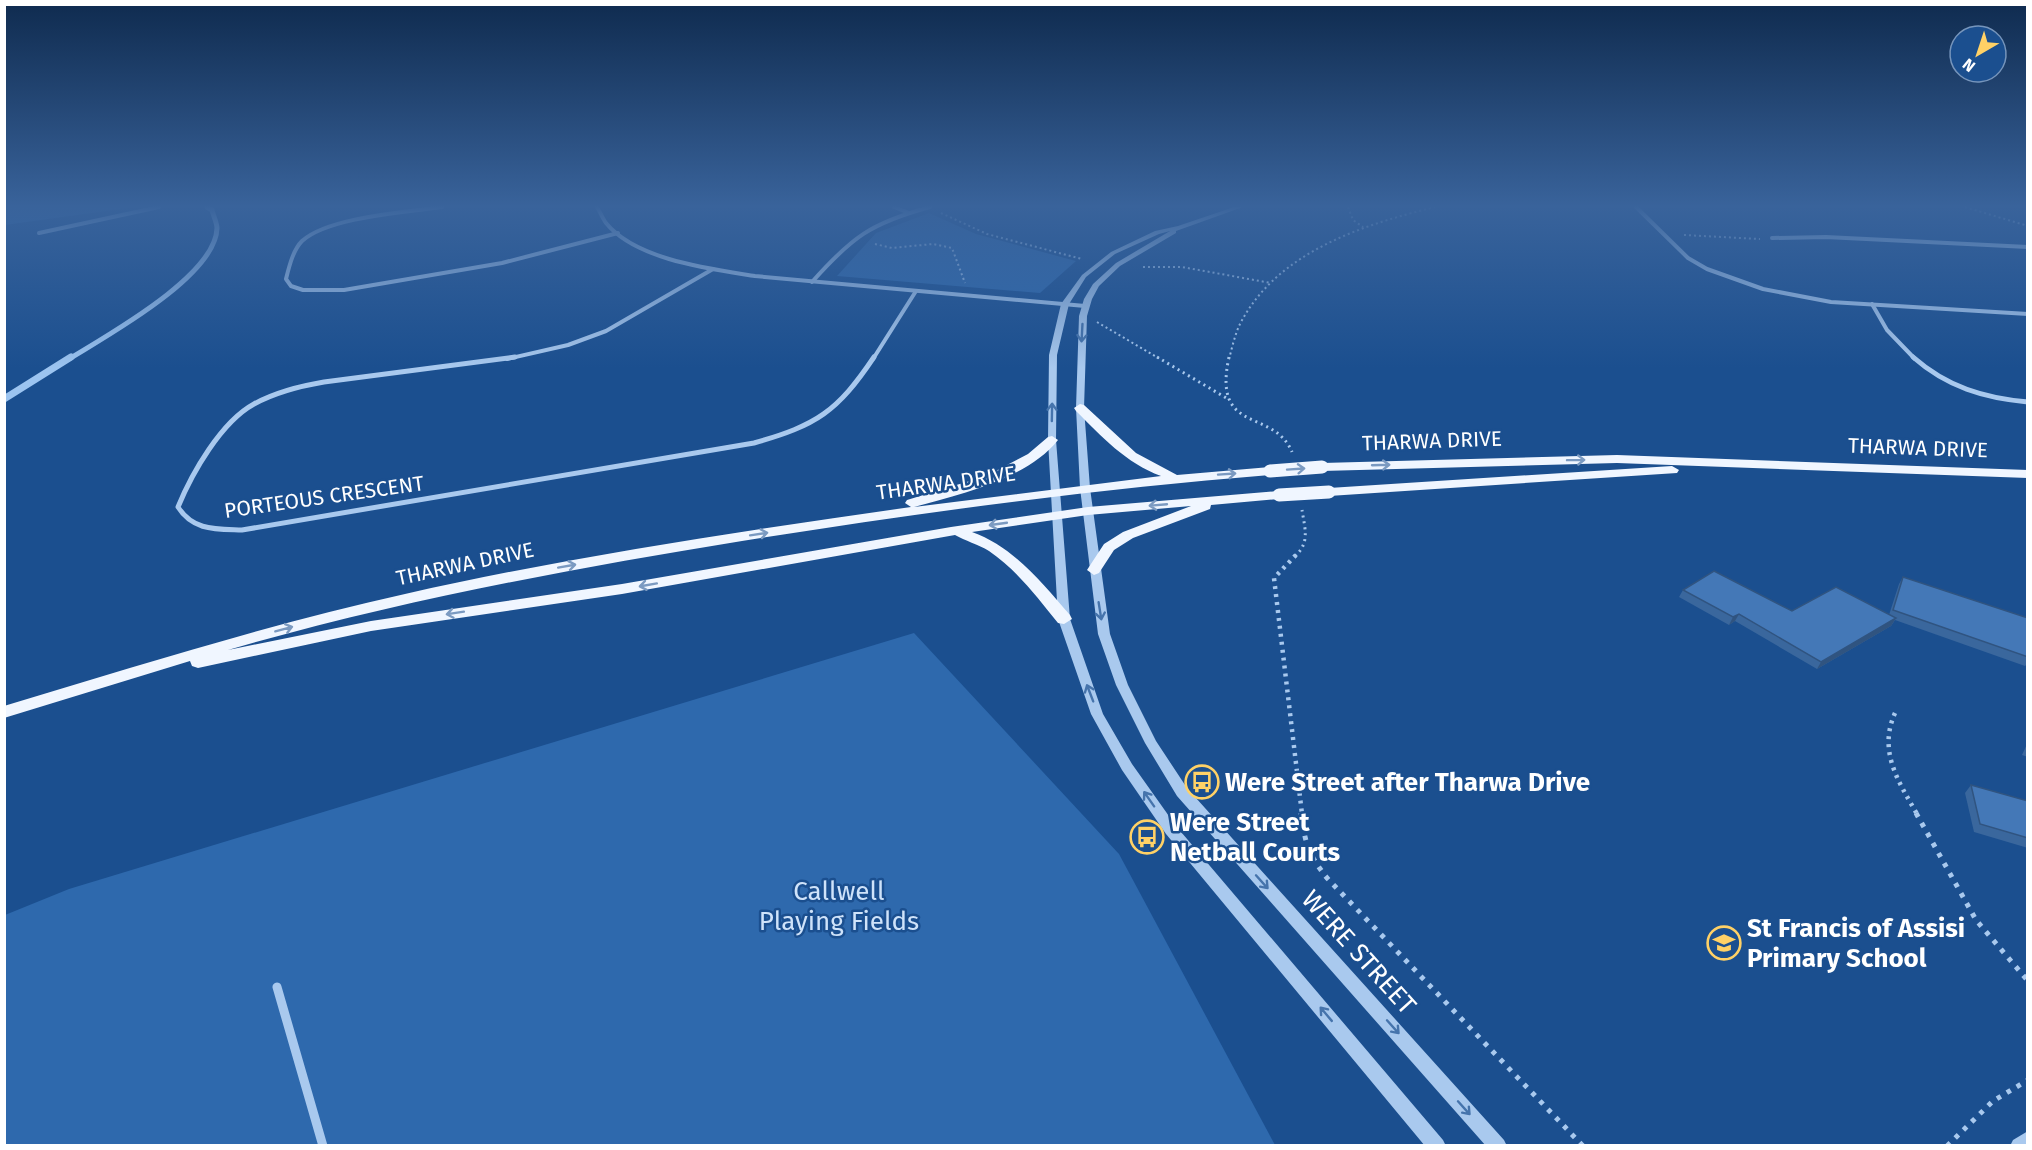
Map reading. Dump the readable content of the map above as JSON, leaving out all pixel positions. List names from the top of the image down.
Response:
{
  "streets": {
    "main road": ["THARWA DRIVE"],
    "street": ["PORTEOUS CRESCENT", "WERE STREET"]
  },
  "crossings": [
    ["THARWA DRIVE", "WERE STREET"]
  ],
  "parks": ["Callwell Playing Fields"],
  "places": {
    "bus stop": ["Were Street after Tharwa Drive", "Were Street Netball Courts"],
    "school or university": ["St Francis of Assisi Primary School"]
  },
  "north": "bottom left"
}
